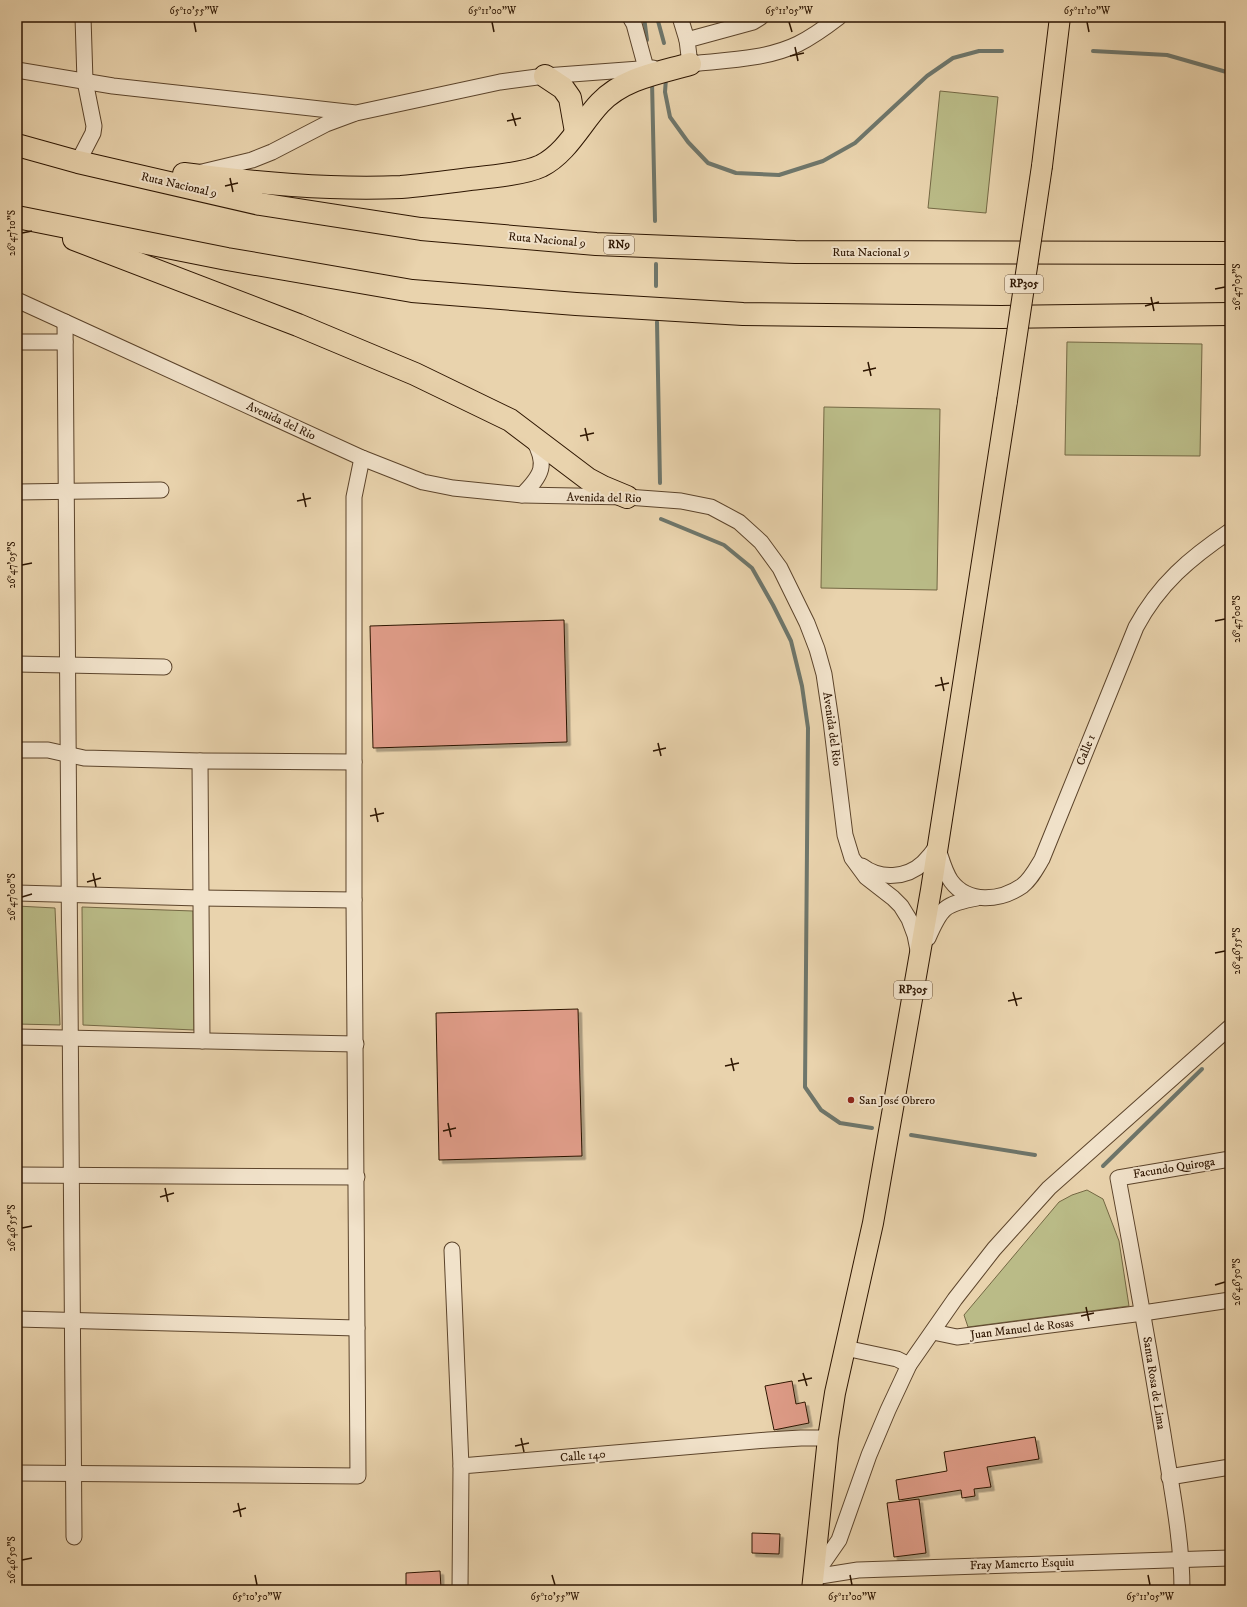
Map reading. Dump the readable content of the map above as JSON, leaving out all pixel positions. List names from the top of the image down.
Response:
{
  "streets": {
    "highway": ["Ruta Nacional 9", "RN9"],
    "main road": ["RP305"],
    "street": [
      "Avenida del Rio",
      "Calle 1",
      "Facundo Quiroga",
      "Juan Manuel de Rosas",
      "Santa Rosa de Lima",
      "Calle 140",
      "Fray Mamerto Esquiu"
    ]
  },
  "crossings": [
    ["RP305", "Avenida del Rio"],
    ["RP305", "Calle 1"],
    ["RP305", "Calle 140"],
    ["RP305", "Fray Mamerto Esquiu"],
    ["Avenida del Rio", "Calle 1"],
    ["Facundo Quiroga", "Santa Rosa de Lima"],
    ["Juan Manuel de Rosas", "Santa Rosa de Lima"],
    ["Santa Rosa de Lima", "Fray Mamerto Esquiu"]
  ],
  "places": ["San José Obrero"],
  "coordinates": [
    "65°10'55\"W",
    "65°11'00\"W",
    "65°11'05\"W",
    "65°11'10\"W",
    "26°47'10\"S",
    "26°47'05\"S",
    "26°47'00\"S",
    "26°46'55\"S",
    "26°46'50\"S",
    "65°10'50\"W"
  ]
}
